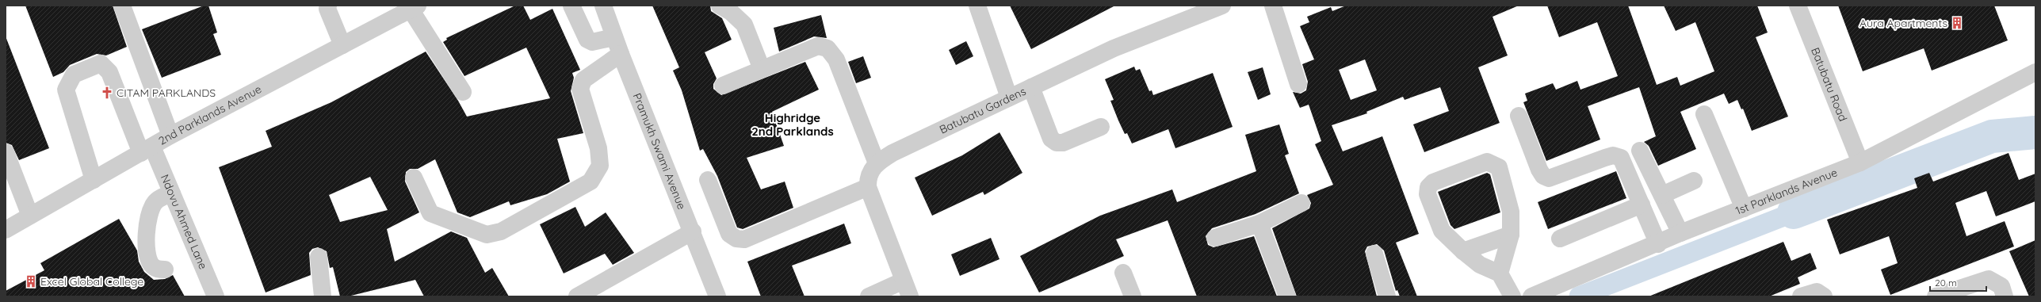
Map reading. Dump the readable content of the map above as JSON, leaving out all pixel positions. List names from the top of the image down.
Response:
{
  "streets": {
    "street": [
      "Batubatu Road",
      "Batubatu Gardens",
      "2nd Parklands Avenue",
      "Pramukh Swami Avenue",
      "1st Parklands Avenue",
      "Ndovu Ahmed Lane"
    ]
  },
  "crossings": [
    ["Batubatu Road", "1st Parklands Avenue"],
    ["2nd Parklands Avenue", "Ndovu Ahmed Lane"]
  ],
  "districts": ["Highridge 2nd Parklands"],
  "places": {
    "building": ["Aura Apartments", "Excel Global College"],
    "church": ["CITAM PARKLANDS"]
  },
  "scale_bar": "20 m"
}
